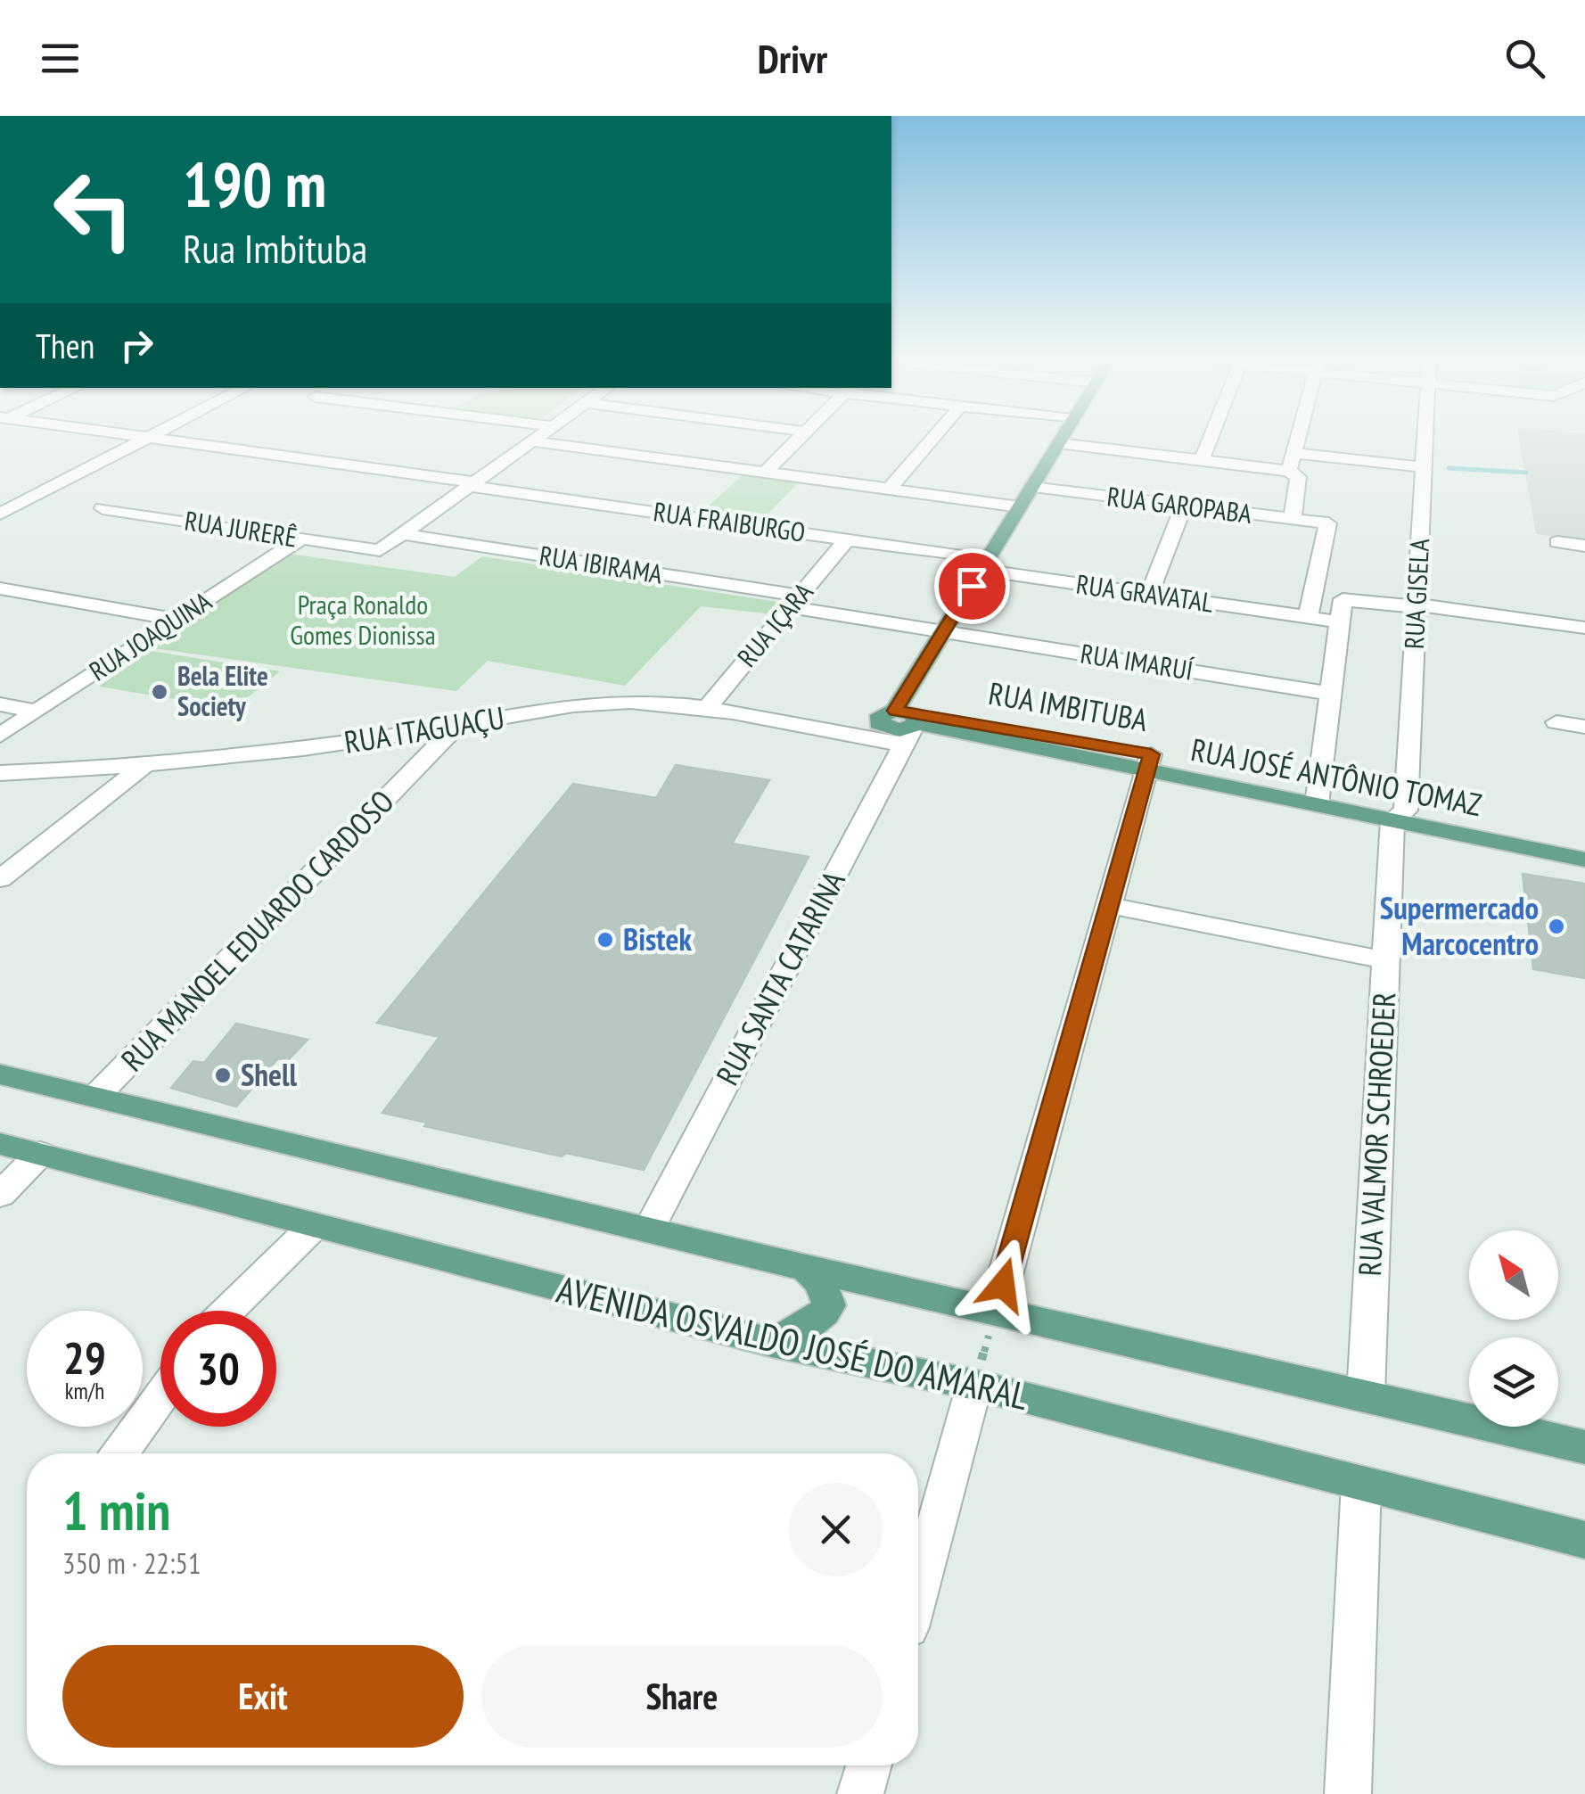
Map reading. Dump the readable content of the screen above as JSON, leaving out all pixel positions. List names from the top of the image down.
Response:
{
  "streets": {
    "main road": ["RUA JOSÉ ANTÔNIO TOMAZ", "RUA SANTA CATARINA", "AVENIDA OSVALDO JOSÉ DO AMARAL"],
    "street": [
      "RUA GAROPABA",
      "RUA FRAIBURGO",
      "RUA JURERÊ",
      "RUA IBIRAMA",
      "RUA GRAVATAL",
      "RUA GISELA",
      "RUA IÇARA",
      "RUA JOAQUINA",
      "RUA IMARUÍ",
      "RUA ITAGUAÇU",
      "RUA MANOEL EDUARDO CARDOSO",
      "RUA VALMOR SCHROEDER"
    ]
  },
  "crossings": [
    ["RUA GAROPABA", "RUA GRAVATAL"],
    ["RUA GAROPABA", "RUA SANTA CATARINA"],
    ["RUA FRAIBURGO", "RUA GRAVATAL"],
    ["RUA FRAIBURGO", "RUA IÇARA"],
    ["RUA FRAIBURGO", "RUA SANTA CATARINA"],
    ["RUA JURERÊ", "RUA IBIRAMA"],
    ["RUA JURERÊ", "RUA JOAQUINA"],
    ["RUA IBIRAMA", "RUA IÇARA"],
    ["RUA IBIRAMA", "RUA IMARUÍ"],
    ["RUA IBIRAMA", "RUA SANTA CATARINA"],
    ["RUA GRAVATAL", "RUA SANTA CATARINA"],
    ["RUA GISELA", "RUA JOSÉ ANTÔNIO TOMAZ"],
    ["RUA GISELA", "RUA VALMOR SCHROEDER"],
    ["RUA IÇARA", "RUA ITAGUAÇU"],
    ["RUA IMARUÍ", "RUA SANTA CATARINA"],
    ["RUA ITAGUAÇU", "RUA JOSÉ ANTÔNIO TOMAZ"],
    ["RUA ITAGUAÇU", "RUA MANOEL EDUARDO CARDOSO"],
    ["RUA ITAGUAÇU", "RUA SANTA CATARINA"],
    ["RUA JOSÉ ANTÔNIO TOMAZ", "RUA SANTA CATARINA"],
    ["RUA JOSÉ ANTÔNIO TOMAZ", "RUA VALMOR SCHROEDER"]
  ],
  "parks": ["Praça Ronaldo Gomes Dionissa"],
  "places": [
    "Bela Elite Society",
    "Supermercado Marcocentro",
    "Bistek",
    "Shell"
  ],
  "north": "top left",
  "page": {
    "header": "Drivr",
    "turn": ["190 m", "Rua Imbituba"],
    "then": "Then",
    "speed": "29 km/h",
    "limit": "30",
    "heading": ["1 min", "350 m · 22:51"],
    "buttons": ["Exit", "Share"]
  }
}
